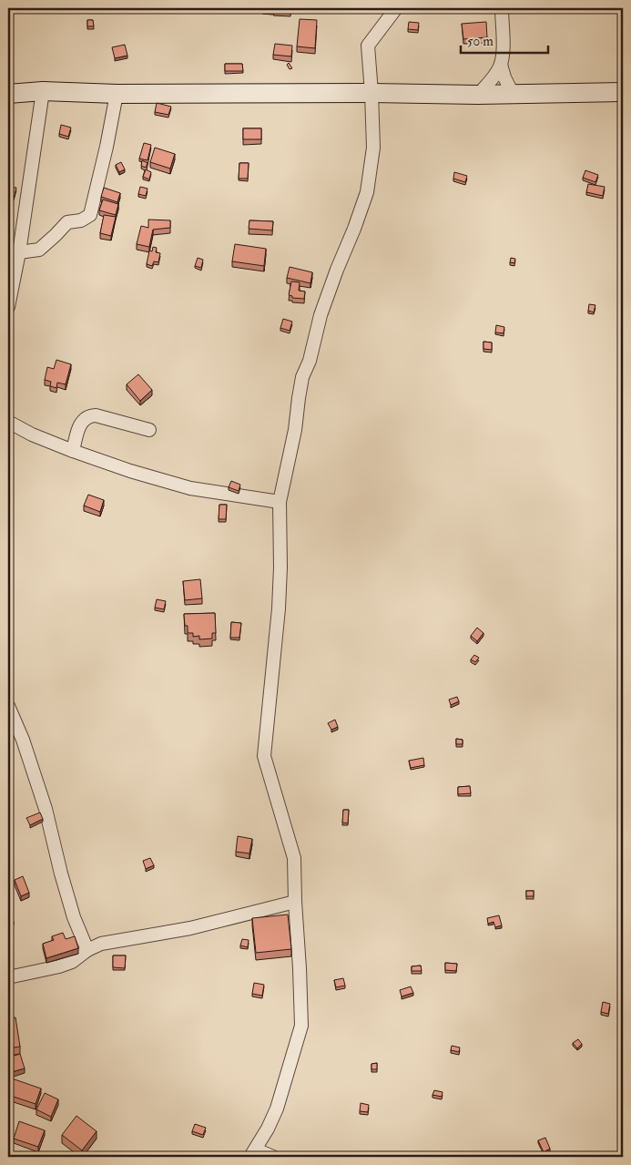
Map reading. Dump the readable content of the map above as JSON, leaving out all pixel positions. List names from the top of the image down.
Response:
{
  "scale_bar": "50 m"
}
